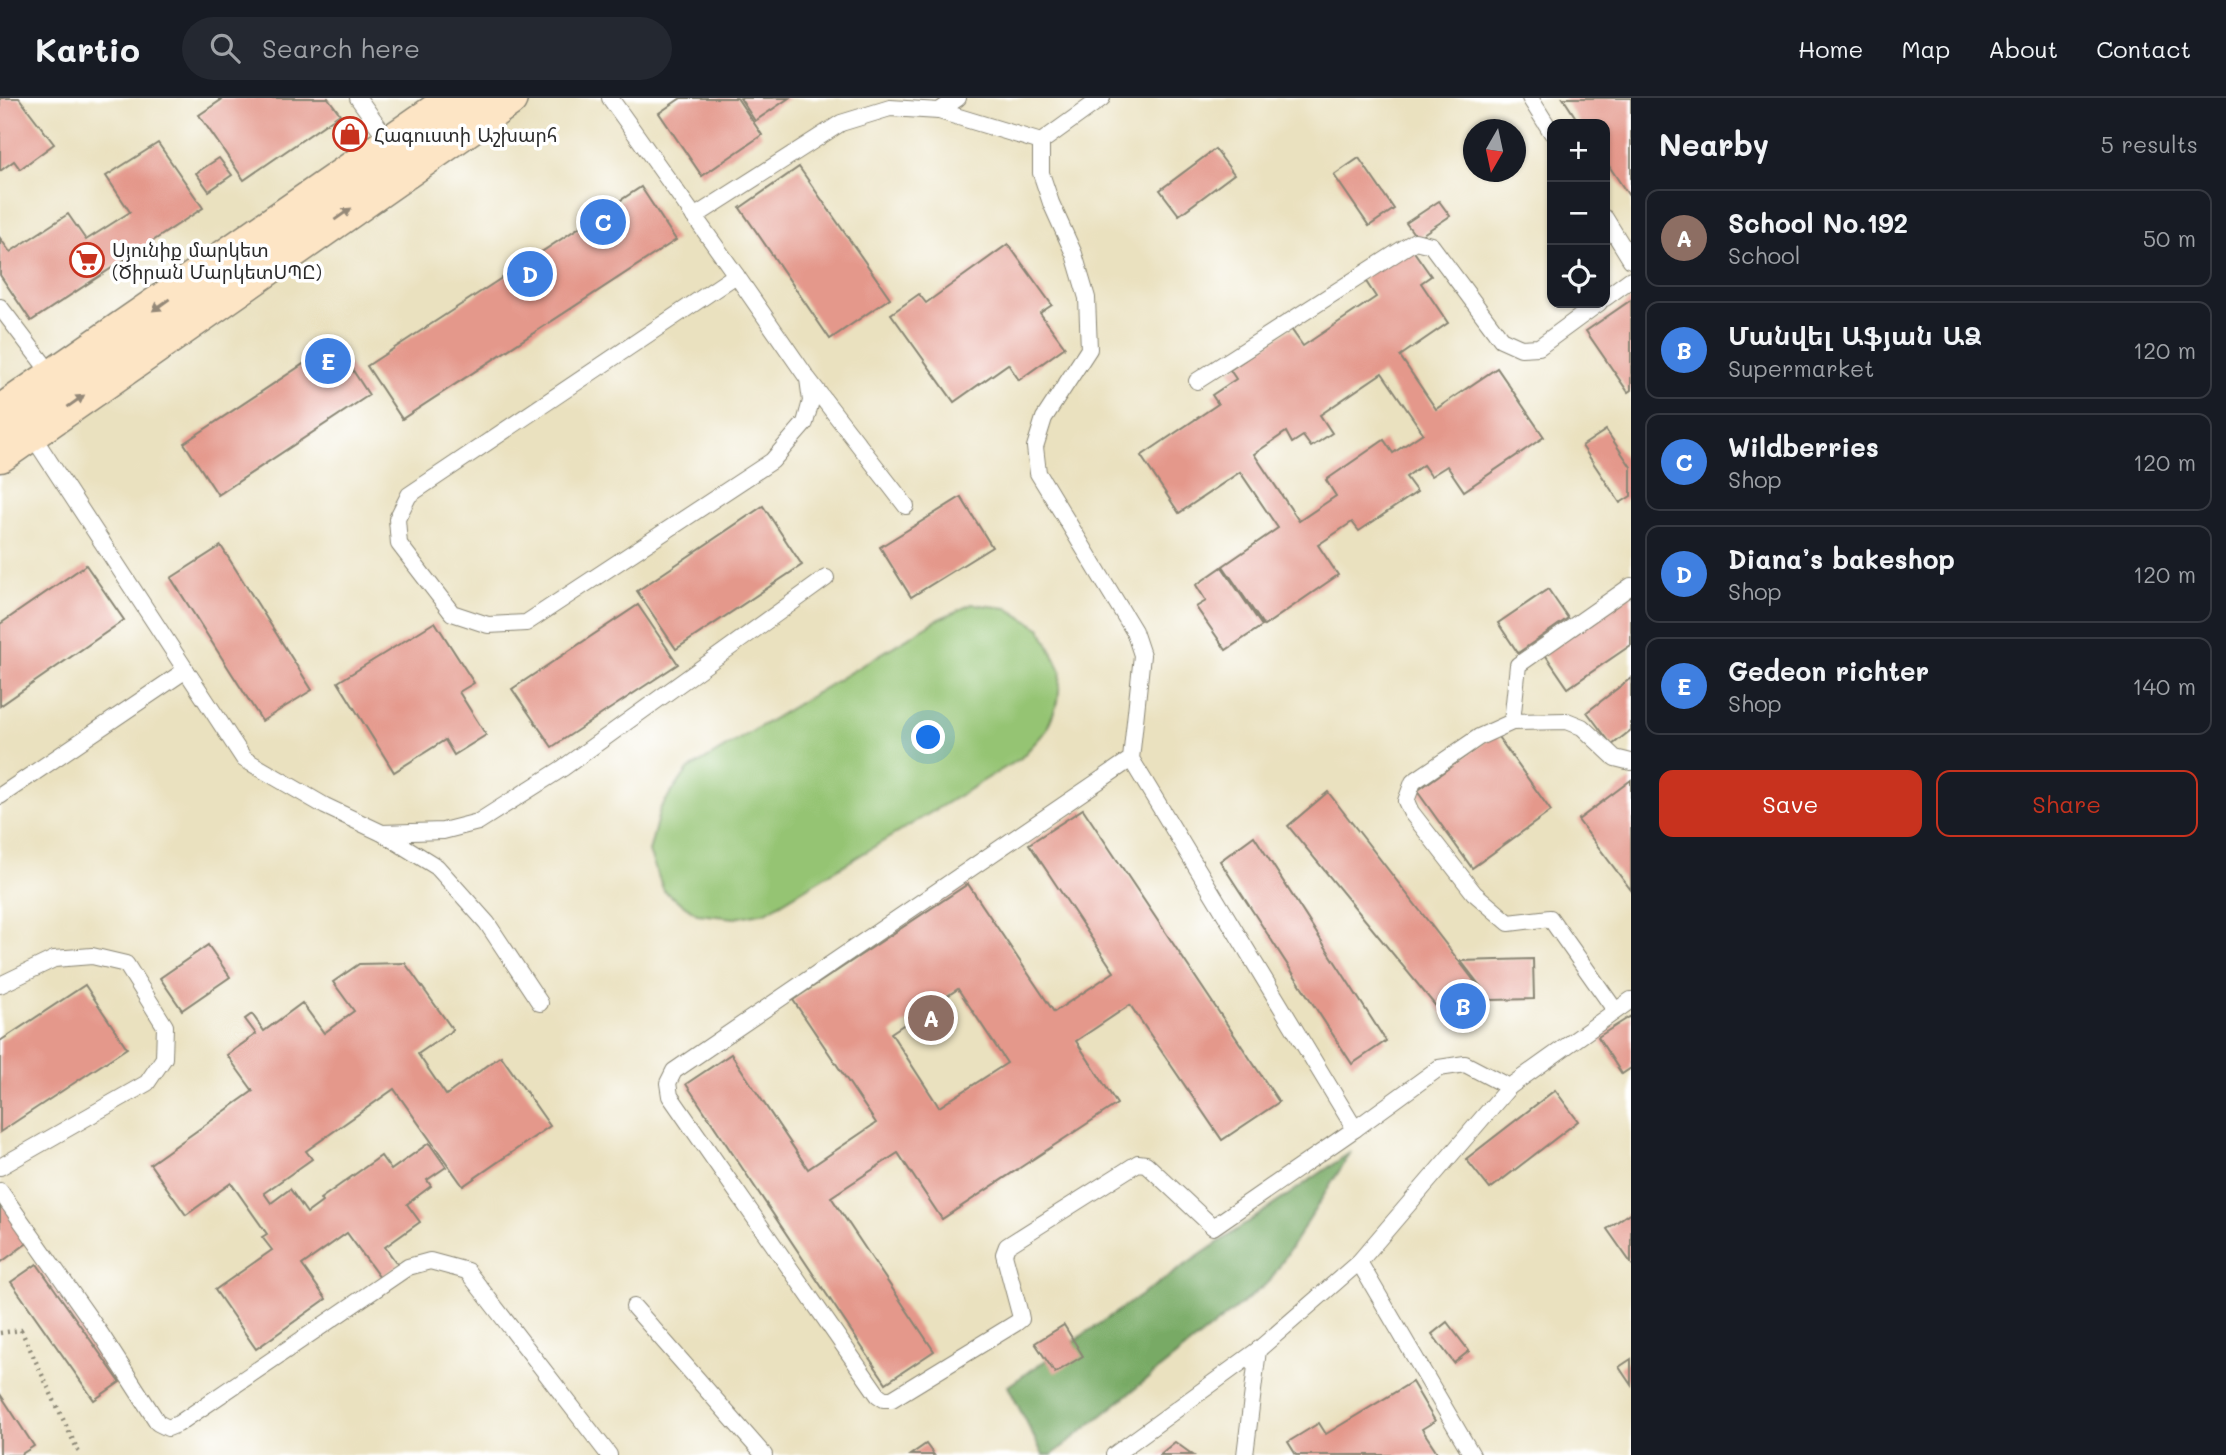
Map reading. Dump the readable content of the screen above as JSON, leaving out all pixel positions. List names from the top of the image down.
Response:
{
  "places": {
    "shop": ["Հագուստի Աշխարհ"],
    "supermarket": ["Սյունիք մարկետ (Ծիրան ՄարկետՍՊԸ)"]
  },
  "north": "bottom",
  "page": {
    "header": "Kartio",
    "search": "Search here",
    "nav": [
      "Home",
      "Map",
      "About",
      "Contact"
    ],
    "heading": ["Nearby", "5 results"],
    "map_buttons": ["+", "−"],
    "list": [
      {
        "mark": "A",
        "name": "School No.192",
        "note": "School",
        "value": "50 m"
      },
      {
        "mark": "B",
        "name": "Մանվել Աֆյան ԱՁ",
        "note": "Supermarket",
        "value": "120 m"
      },
      {
        "mark": "C",
        "name": "Wildberries",
        "note": "Shop",
        "value": "120 m"
      },
      {
        "mark": "D",
        "name": "Diana’s bakeshop",
        "note": "Shop",
        "value": "120 m"
      },
      {
        "mark": "E",
        "name": "Gedeon richter",
        "note": "Shop",
        "value": "140 m"
      }
    ],
    "pins": [
      "C",
      "D",
      "E",
      "B",
      "A"
    ],
    "buttons": ["Save", "Share"]
  }
}
